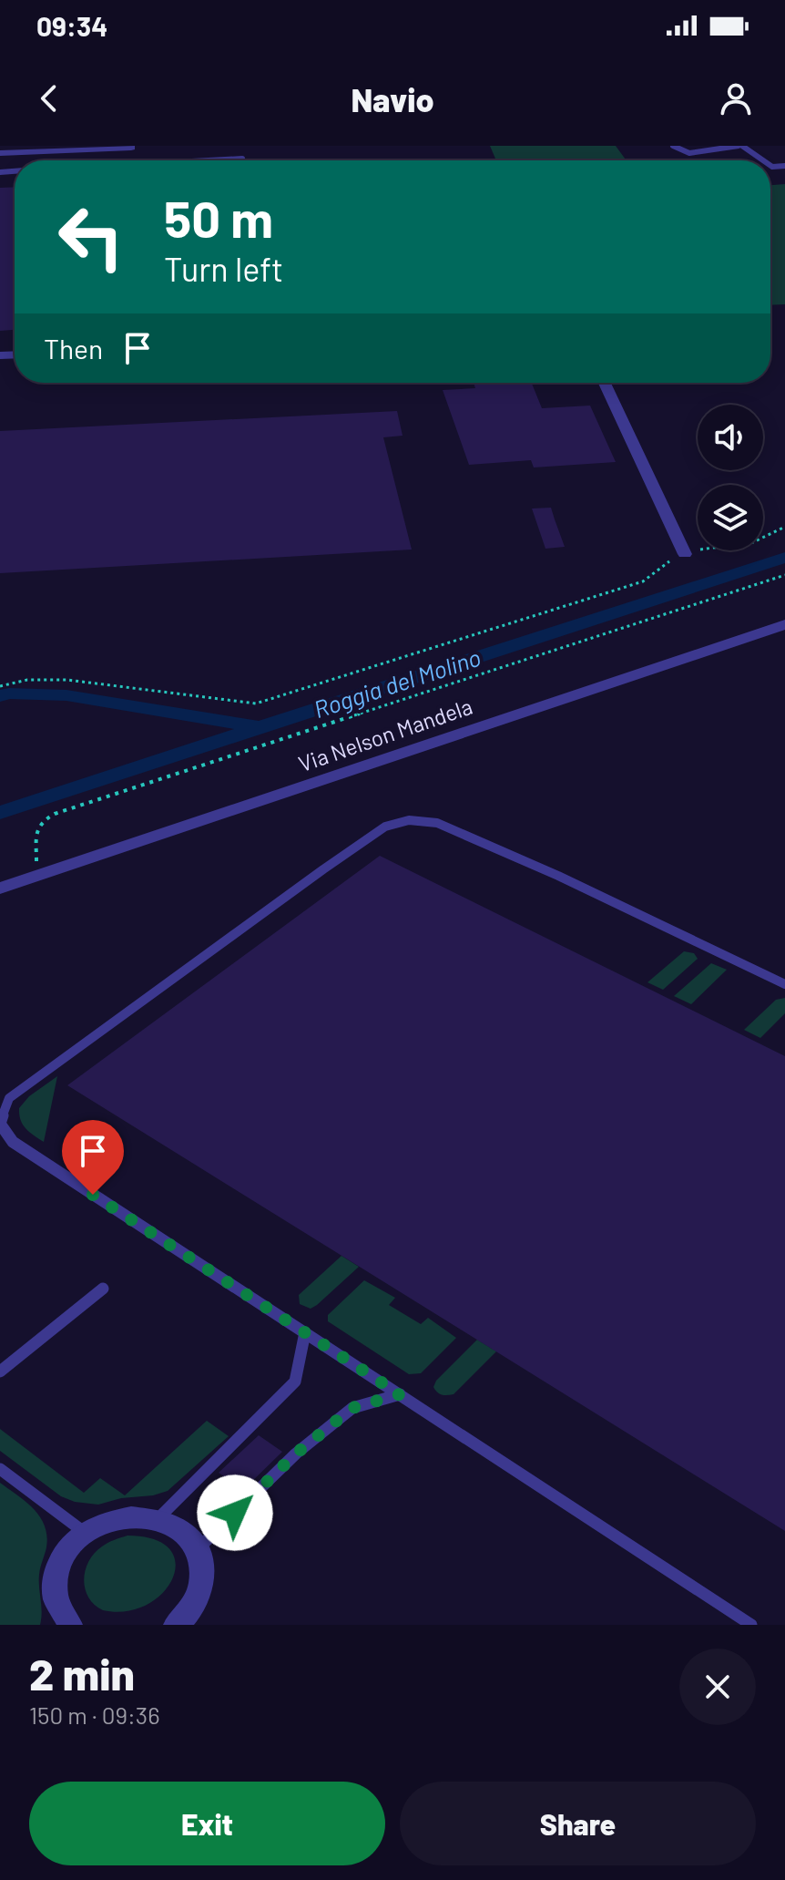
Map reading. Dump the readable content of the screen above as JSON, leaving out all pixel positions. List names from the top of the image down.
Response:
{
  "streets": {
    "street": ["Via Nelson Mandela"]
  },
  "water": ["Roggia del Molino"],
  "page": {
    "status": "09:34",
    "header": "Navio",
    "turn": ["50 m", "Turn left"],
    "then": "Then",
    "heading": ["2 min", "150 m · 09:36"],
    "buttons": ["Exit", "Share"]
  }
}
